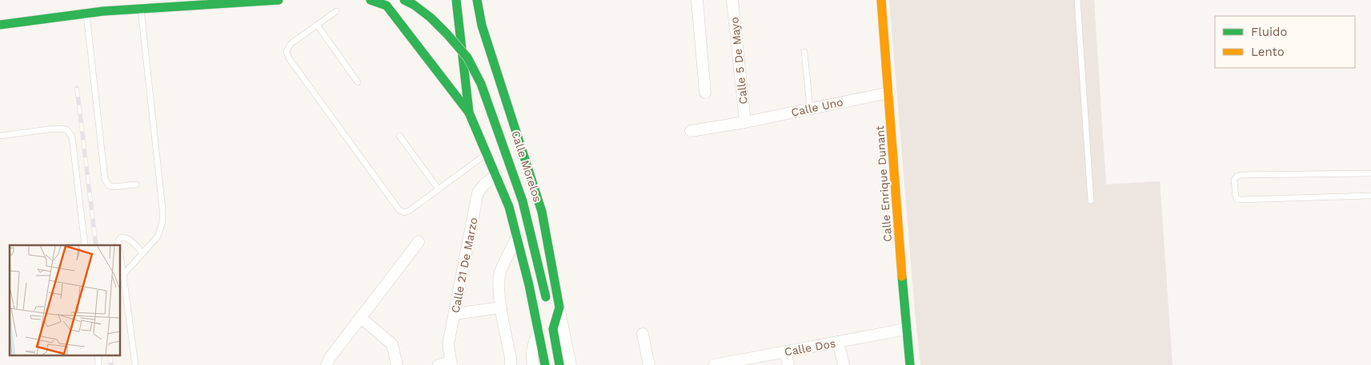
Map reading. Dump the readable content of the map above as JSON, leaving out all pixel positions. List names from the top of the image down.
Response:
{
  "streets": {
    "main road": ["Calle Morelos", "Calle Enrique Dunant"],
    "street": [
      "Calle 5 De Mayo",
      "Calle Uno",
      "Calle 21 De Marzo",
      "Calle Dos"
    ]
  },
  "crossings": [
    ["Calle 5 De Mayo", "Calle Uno"],
    ["Calle Uno", "Calle Enrique Dunant"],
    ["Calle Enrique Dunant", "Calle Dos"]
  ],
  "legend": ["Fluido", "Lento"]
}
